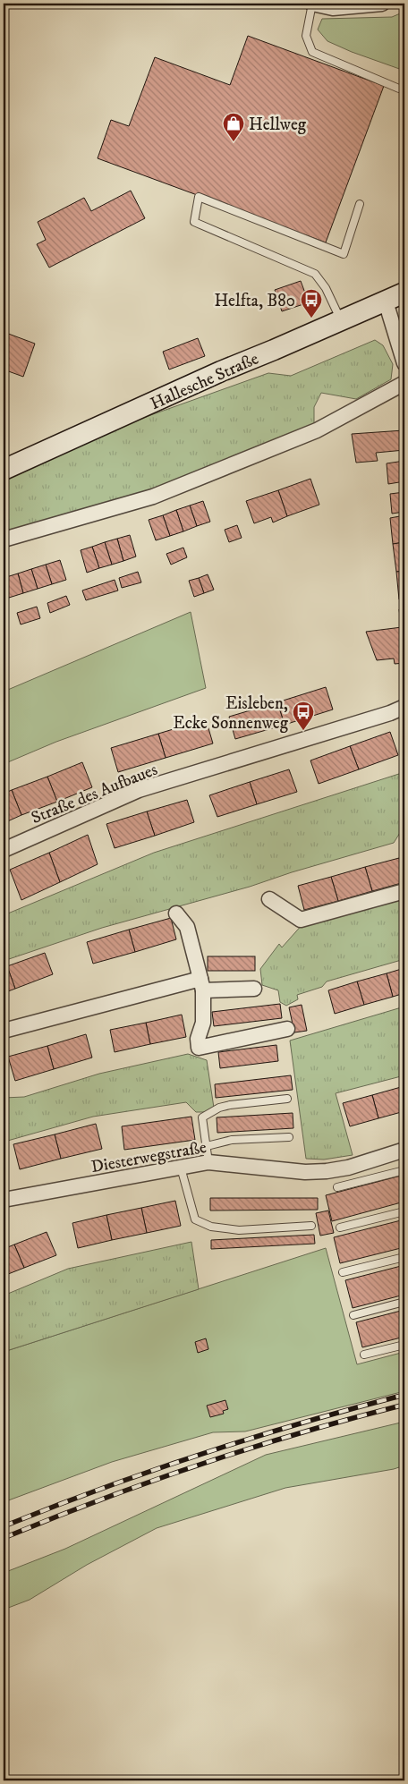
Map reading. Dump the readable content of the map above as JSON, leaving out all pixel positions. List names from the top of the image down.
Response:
{
  "streets": {
    "main road": ["Hallesche Straße"],
    "street": ["Straße des Aufbaues", "Diesterwegstraße"]
  },
  "places": {
    "shop": ["Hellweg"],
    "bus stop": ["Helfta, B80", "Eisleben, Ecke Sonnenweg"]
  }
}
